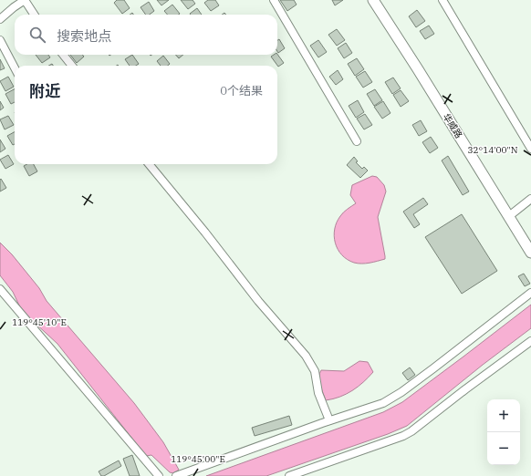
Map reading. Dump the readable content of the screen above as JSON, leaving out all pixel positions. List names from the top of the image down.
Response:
{
  "streets": {
    "main road": ["华威路"]
  },
  "page": {
    "search": "搜索地点",
    "heading": ["附近", "0个结果"],
    "map_buttons": ["+", "−"]
  },
  "coordinates": ["32°14'00\"N", "119°45'10\"E", "119°45'00\"E"]
}
